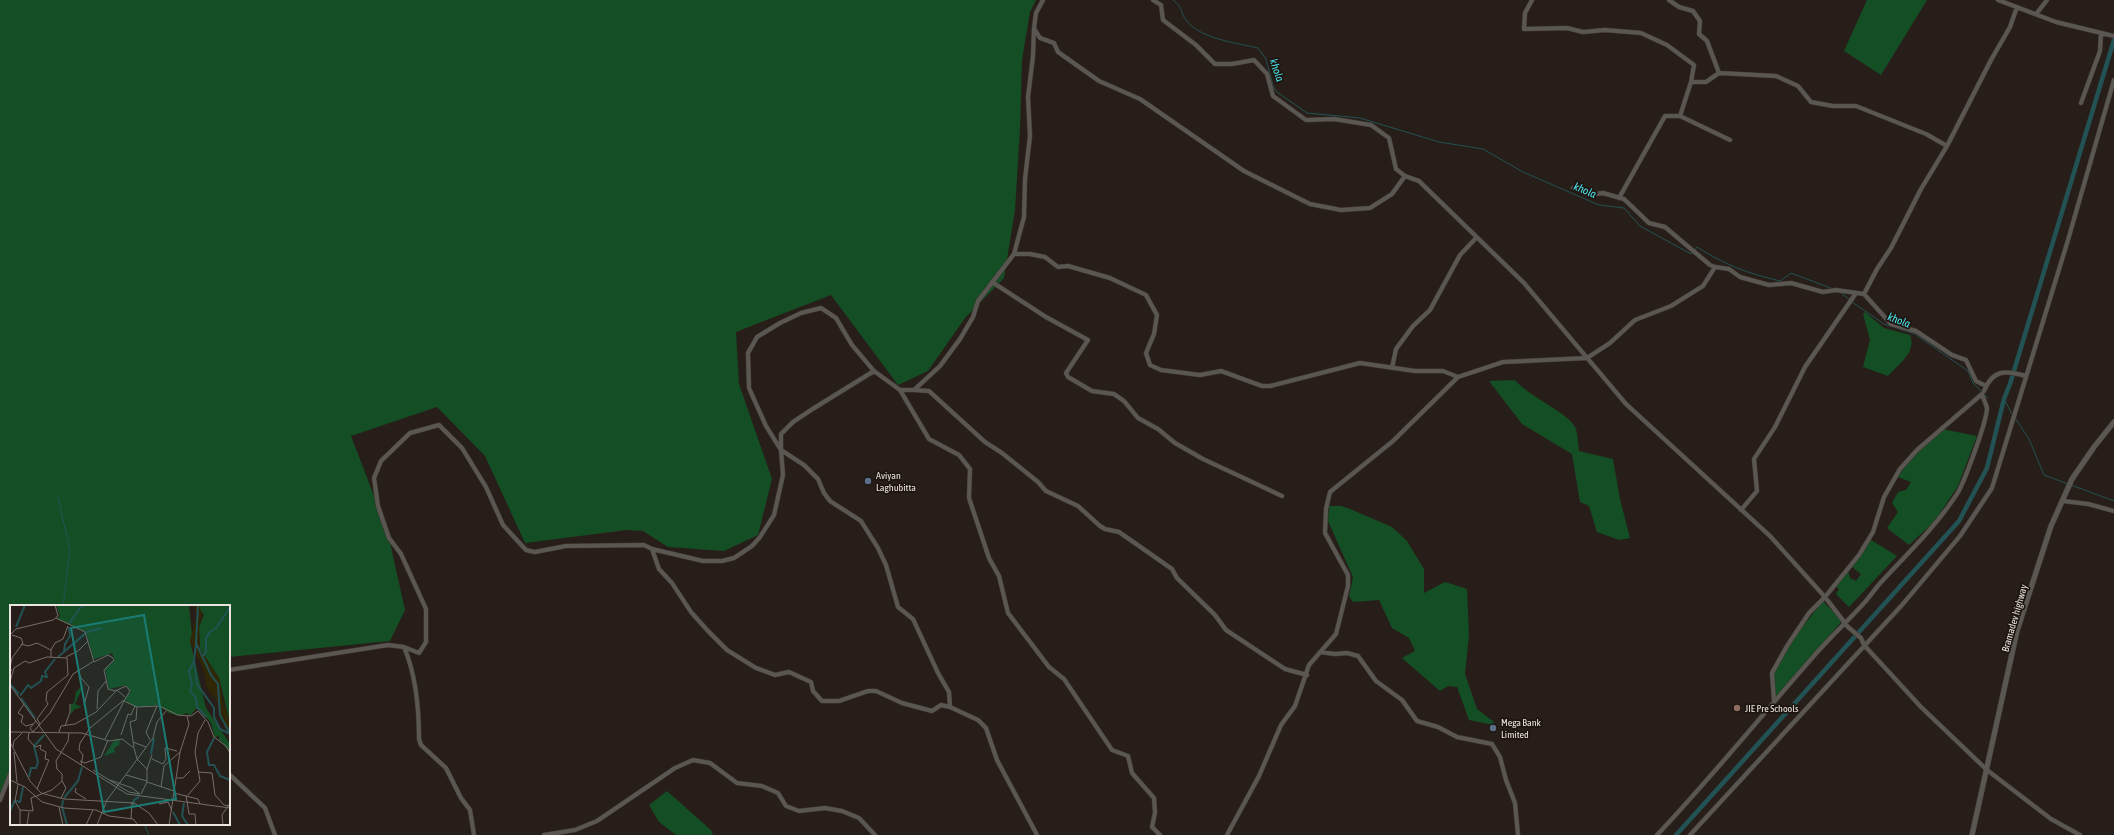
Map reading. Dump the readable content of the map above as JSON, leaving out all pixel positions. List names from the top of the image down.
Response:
{
  "streets": {
    "street": ["Bramadev highway"]
  },
  "water": ["khola"],
  "places": ["Aviyan Laghubitta", "JIE Pre Schools", "Mega Bank Limited"]
}
